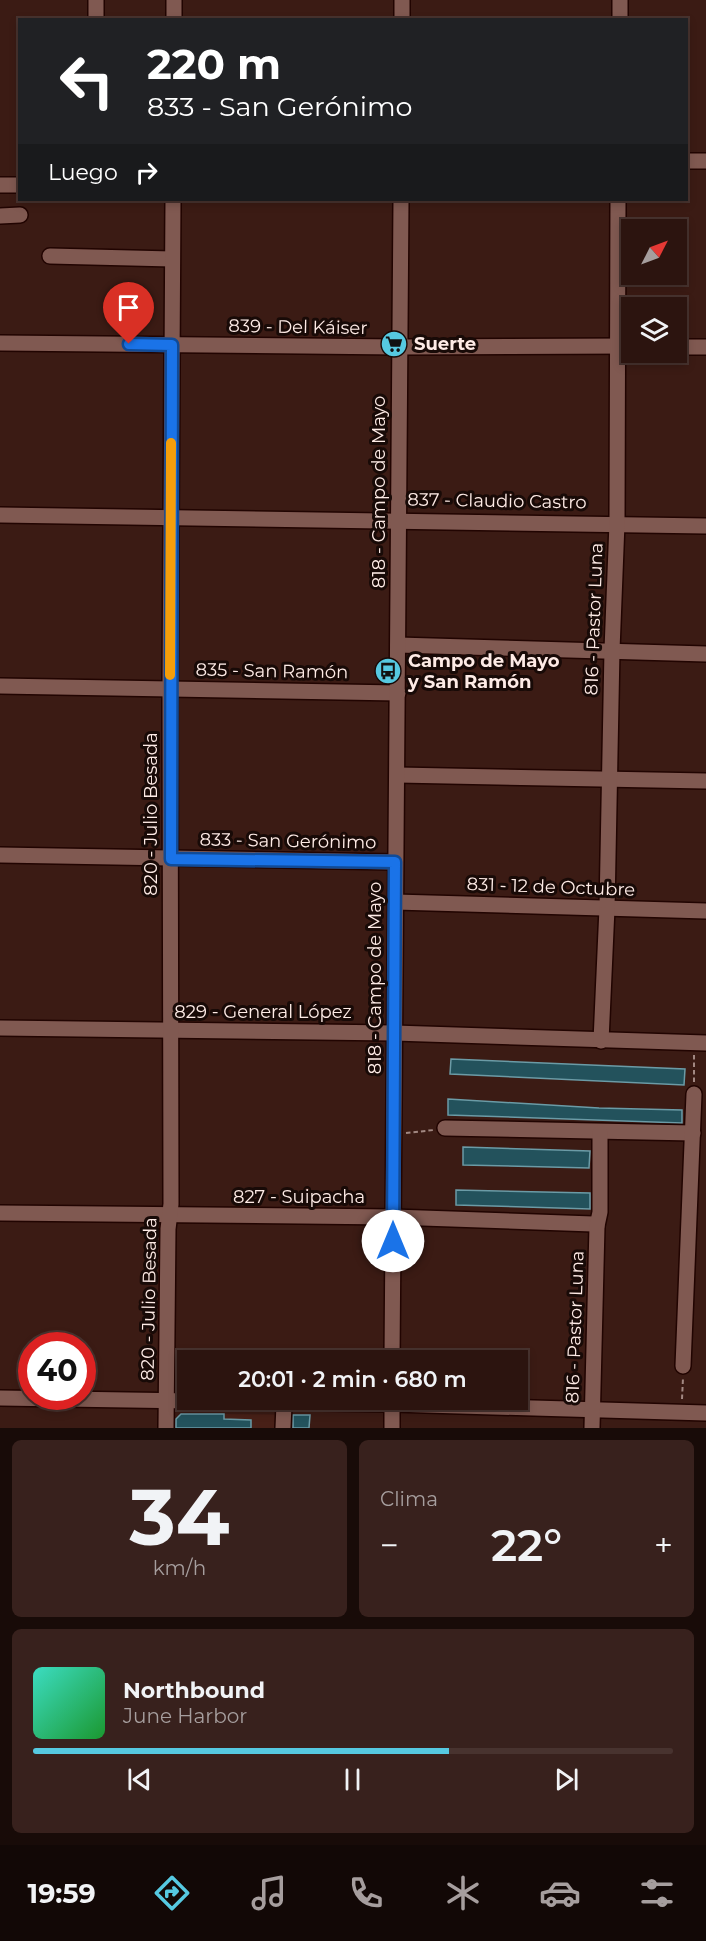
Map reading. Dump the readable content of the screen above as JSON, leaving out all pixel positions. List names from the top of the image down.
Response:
{
  "streets": {
    "street": [
      "839 - Del Káiser",
      "818 - Campo de Mayo",
      "837 - Claudio Castro",
      "816 - Pastor Luna",
      "835 - San Ramón",
      "820 - Julio Besada",
      "833 - San Gerónimo",
      "831 - 12 de Octubre",
      "829 - General López",
      "827 - Suipacha"
    ]
  },
  "crossings": [
    ["839 - Del Káiser", "818 - Campo de Mayo"],
    ["839 - Del Káiser", "820 - Julio Besada"],
    ["818 - Campo de Mayo", "837 - Claudio Castro"],
    ["818 - Campo de Mayo", "835 - San Ramón"],
    ["818 - Campo de Mayo", "833 - San Gerónimo"],
    ["818 - Campo de Mayo", "831 - 12 de Octubre"],
    ["818 - Campo de Mayo", "829 - General López"],
    ["818 - Campo de Mayo", "827 - Suipacha"],
    ["837 - Claudio Castro", "816 - Pastor Luna"],
    ["837 - Claudio Castro", "820 - Julio Besada"],
    ["816 - Pastor Luna", "831 - 12 de Octubre"],
    ["816 - Pastor Luna", "829 - General López"],
    ["816 - Pastor Luna", "827 - Suipacha"],
    ["835 - San Ramón", "820 - Julio Besada"],
    ["820 - Julio Besada", "833 - San Gerónimo"],
    ["820 - Julio Besada", "829 - General López"],
    ["820 - Julio Besada", "827 - Suipacha"]
  ],
  "places": {
    "supermarket": ["Suerte"],
    "bus stop": ["Campo de Mayo y San Ramón"]
  },
  "north": "top right",
  "page": {
    "turn": ["220 m", "833 - San Gerónimo"],
    "then": "Luego",
    "limit": "40",
    "trip": "20:01 · 2 min · 680 m",
    "tile": [
      ["34", "km/h"],
      "Clima"
    ],
    "heat": ["−", "22°", "+"],
    "song": ["Northbound", "June Harbor"],
    "tabs": "19:59"
  }
}
